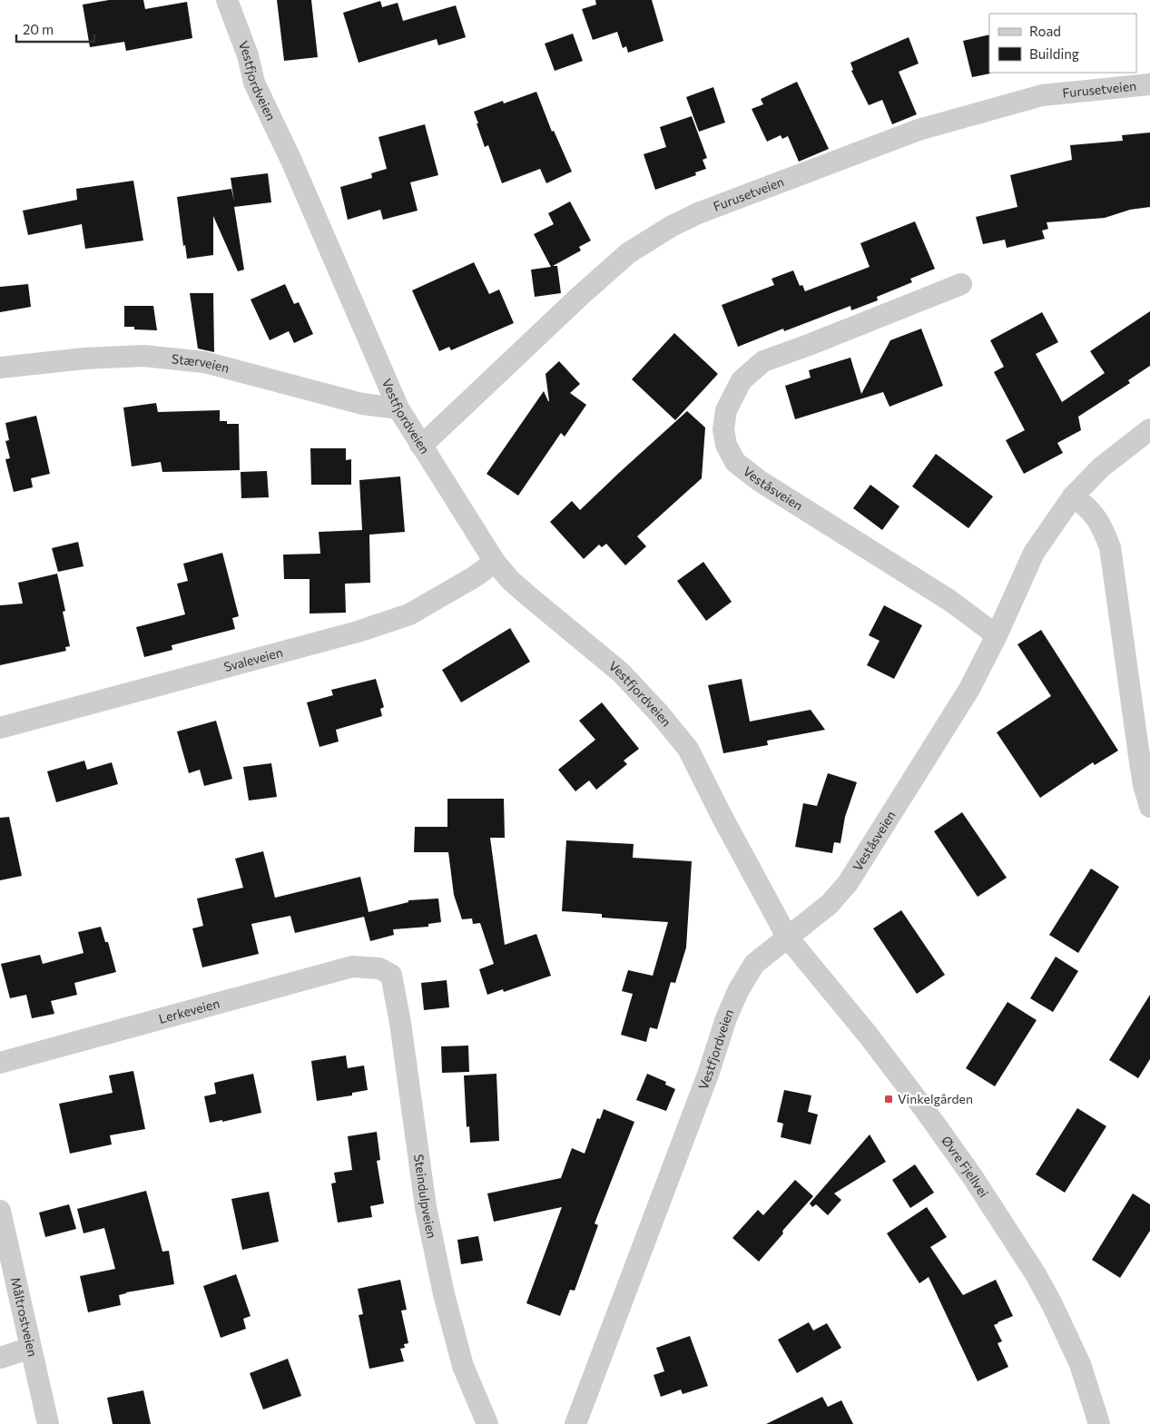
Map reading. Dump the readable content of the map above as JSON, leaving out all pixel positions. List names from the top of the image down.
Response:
{
  "streets": {
    "street": [
      "Vestfjordveien",
      "Furusetveien",
      "Stærveien",
      "Veståsveien",
      "Svaleveien",
      "Lerkeveien",
      "Øvre Fjellvei",
      "Steindulpveien",
      "Måltrostveien"
    ]
  },
  "crossings": [
    ["Vestfjordveien", "Furusetveien"],
    ["Vestfjordveien", "Stærveien"],
    ["Vestfjordveien", "Veståsveien"],
    ["Vestfjordveien", "Svaleveien"],
    ["Vestfjordveien", "Øvre Fjellvei"],
    ["Veståsveien", "Øvre Fjellvei"],
    ["Lerkeveien", "Steindulpveien"]
  ],
  "places": {
    "transit": ["Vinkelgården"]
  },
  "legend": ["Road", "Building"],
  "scale_bar": "20 m"
}
